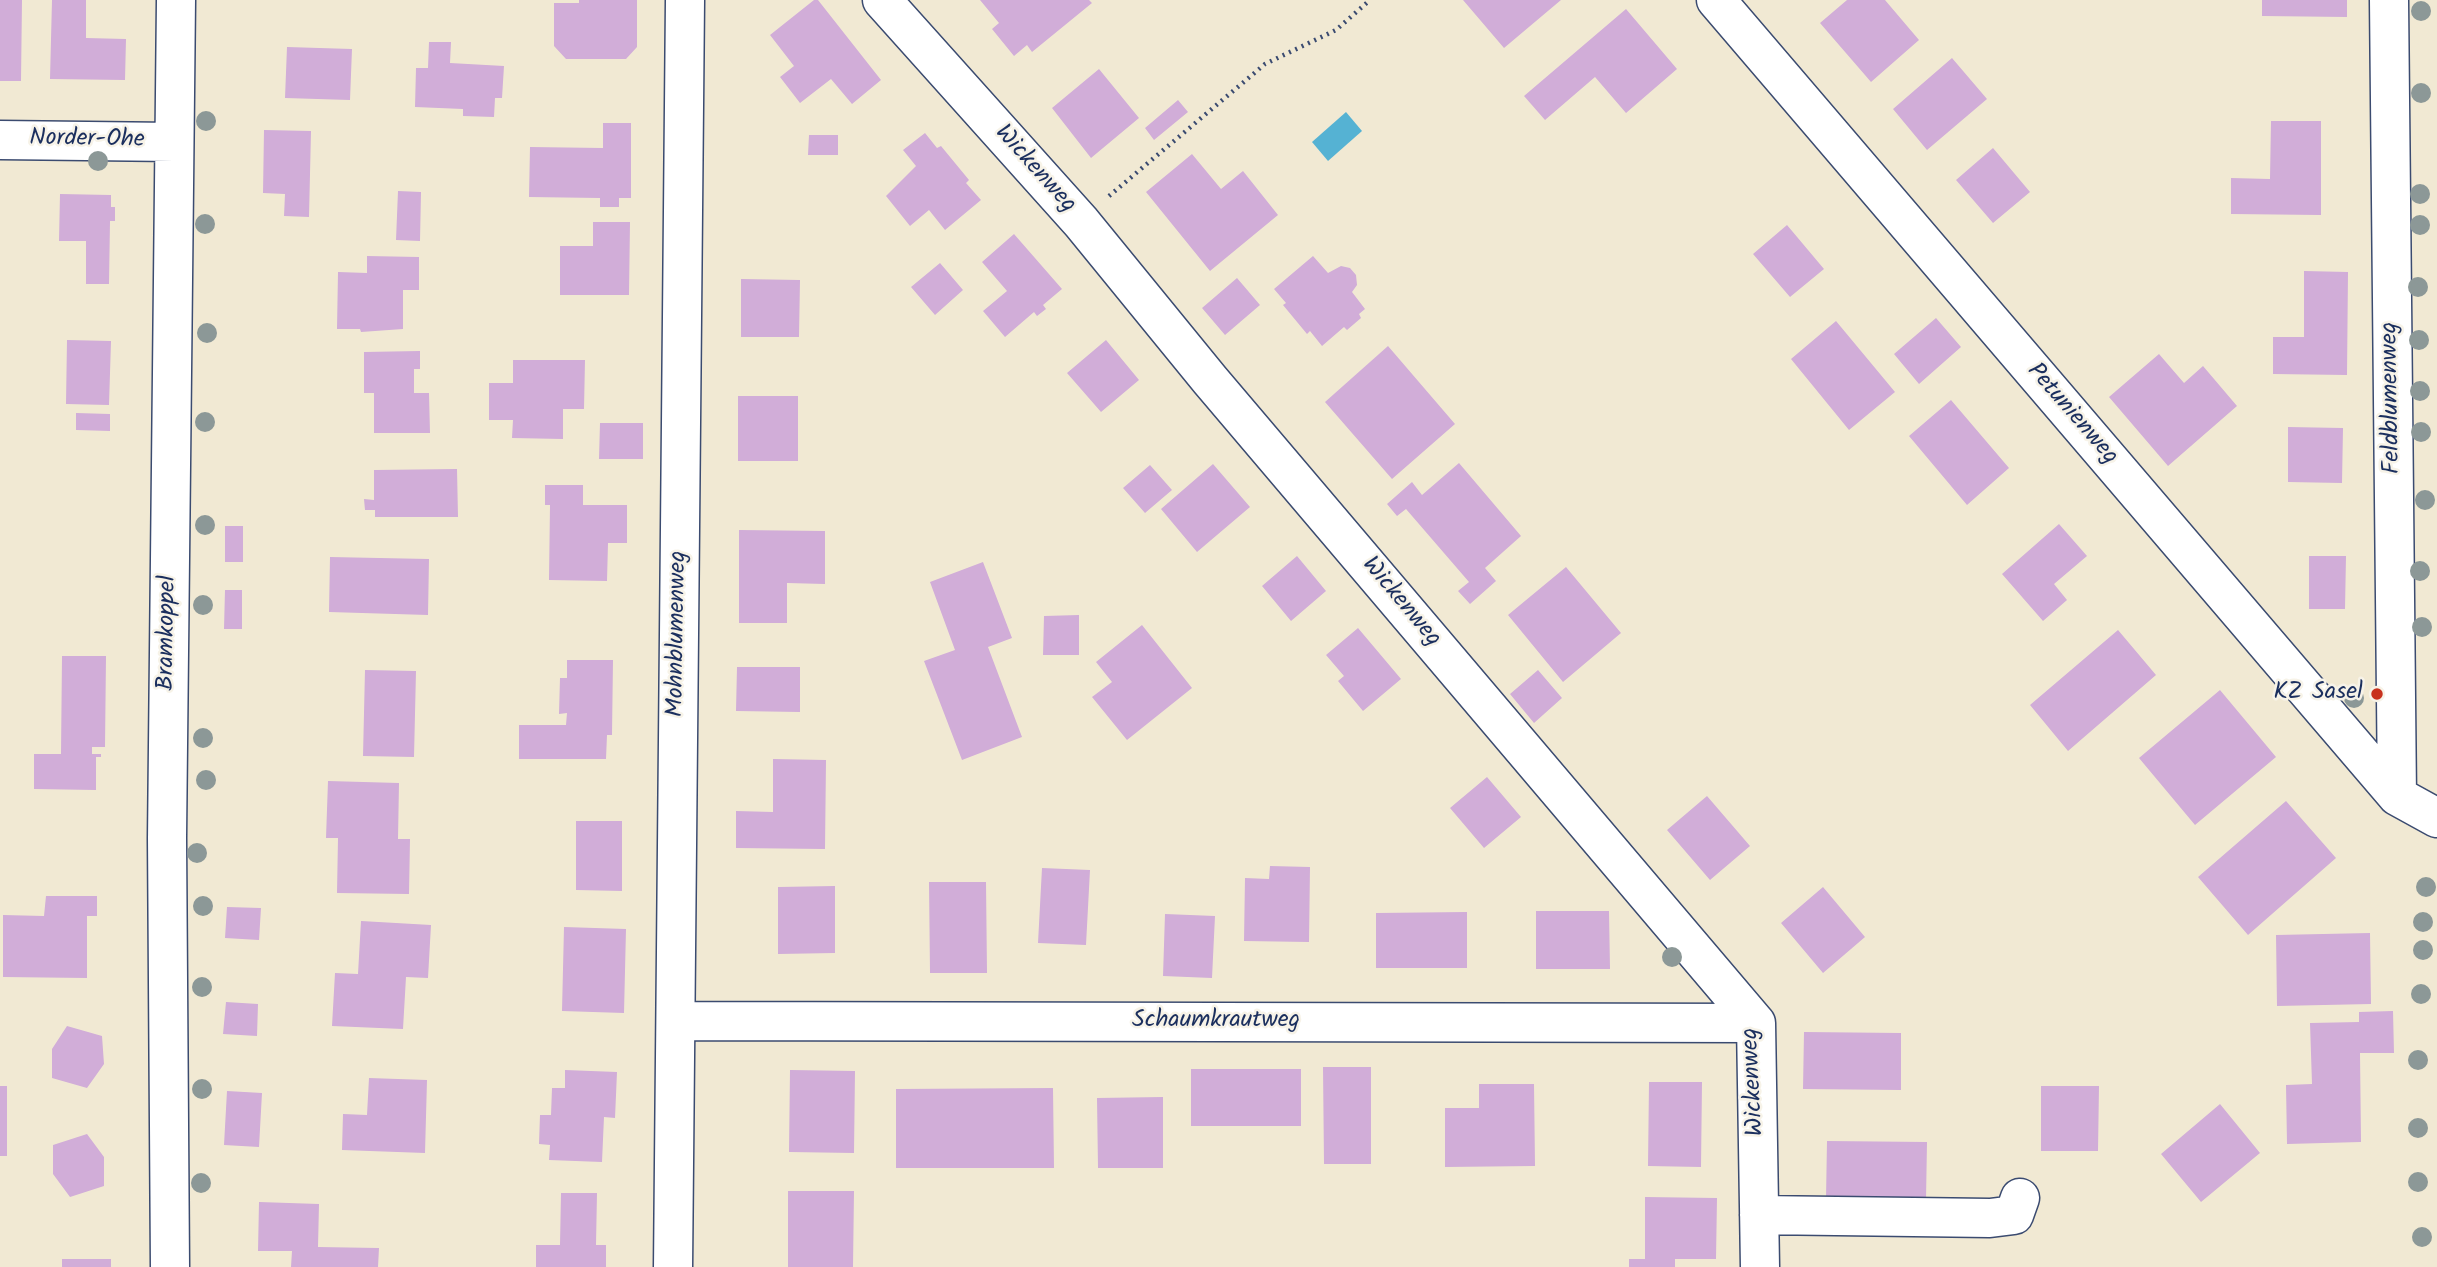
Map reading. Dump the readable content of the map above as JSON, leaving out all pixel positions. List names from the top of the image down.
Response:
{
  "streets": {
    "street": [
      "Norder-Ohe",
      "Wickenweg",
      "Feldblumenweg",
      "Petunienweg",
      "Bramkoppel",
      "Mohnblumenweg",
      "Schaumkrautweg"
    ]
  },
  "crossings": [
    ["Norder-Ohe", "Bramkoppel"],
    ["Wickenweg", "Schaumkrautweg"],
    ["Feldblumenweg", "Petunienweg"],
    ["Mohnblumenweg", "Schaumkrautweg"]
  ],
  "places": ["KZ Sasel"]
}
